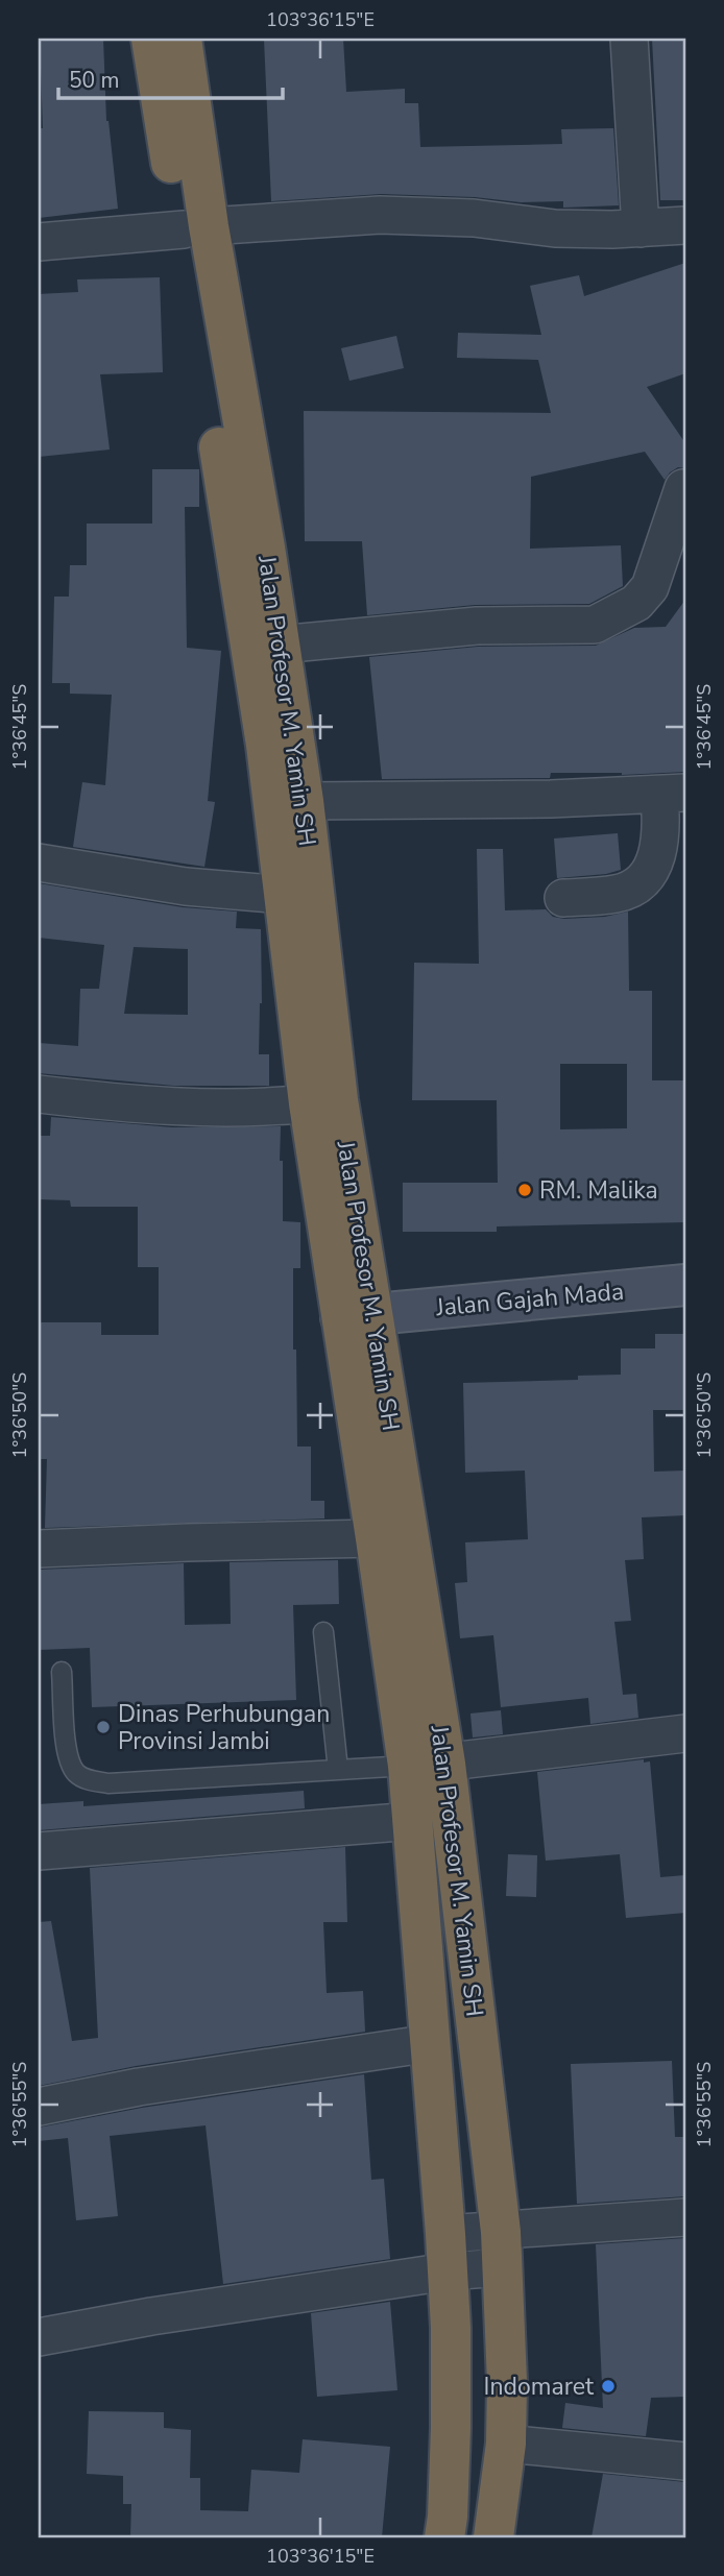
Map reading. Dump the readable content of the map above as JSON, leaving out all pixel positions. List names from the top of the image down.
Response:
{
  "streets": {
    "highway": ["Jalan Profesor M. Yamin SH"],
    "main road": ["Jalan Gajah Mada"]
  },
  "crossings": [
    ["Jalan Profesor M. Yamin SH", "Jalan Gajah Mada"]
  ],
  "places": ["RM. Malika", "Dinas Perhubungan Provinsi Jambi", "Indomaret"],
  "scale_bar": "50 m",
  "coordinates": [
    "103°36'15\"E",
    "1°36'45\"S",
    "1°36'50\"S",
    "1°36'55\"S"
  ]
}
